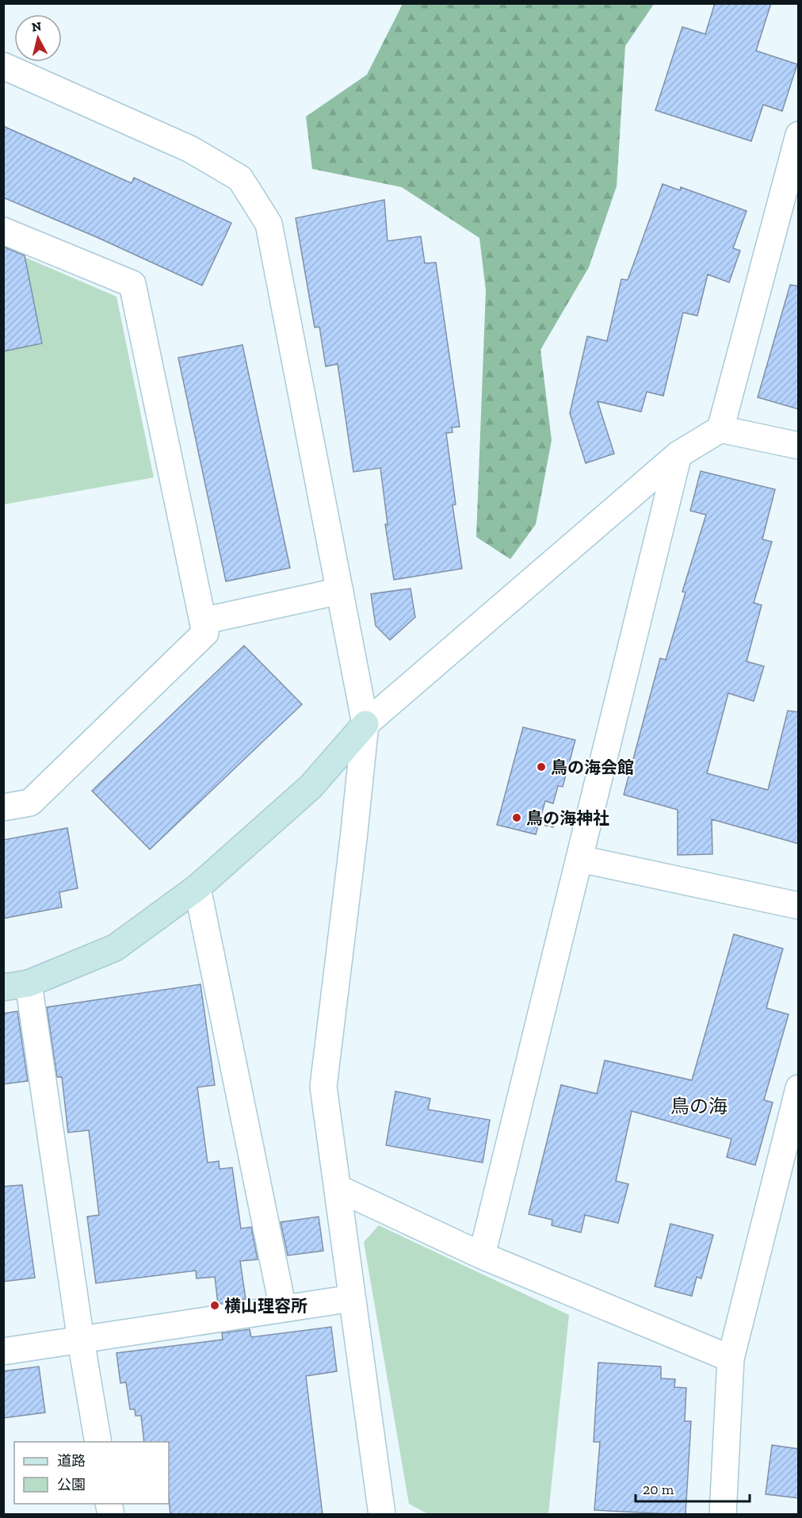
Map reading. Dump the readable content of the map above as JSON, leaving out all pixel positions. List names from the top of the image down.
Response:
{
  "districts": ["鳥の海"],
  "places": ["鳥の海会館", "鳥の海神社", "横山理容所"],
  "legend": ["道路", "公園"],
  "scale_bar": "20 m",
  "north": "top"
}
